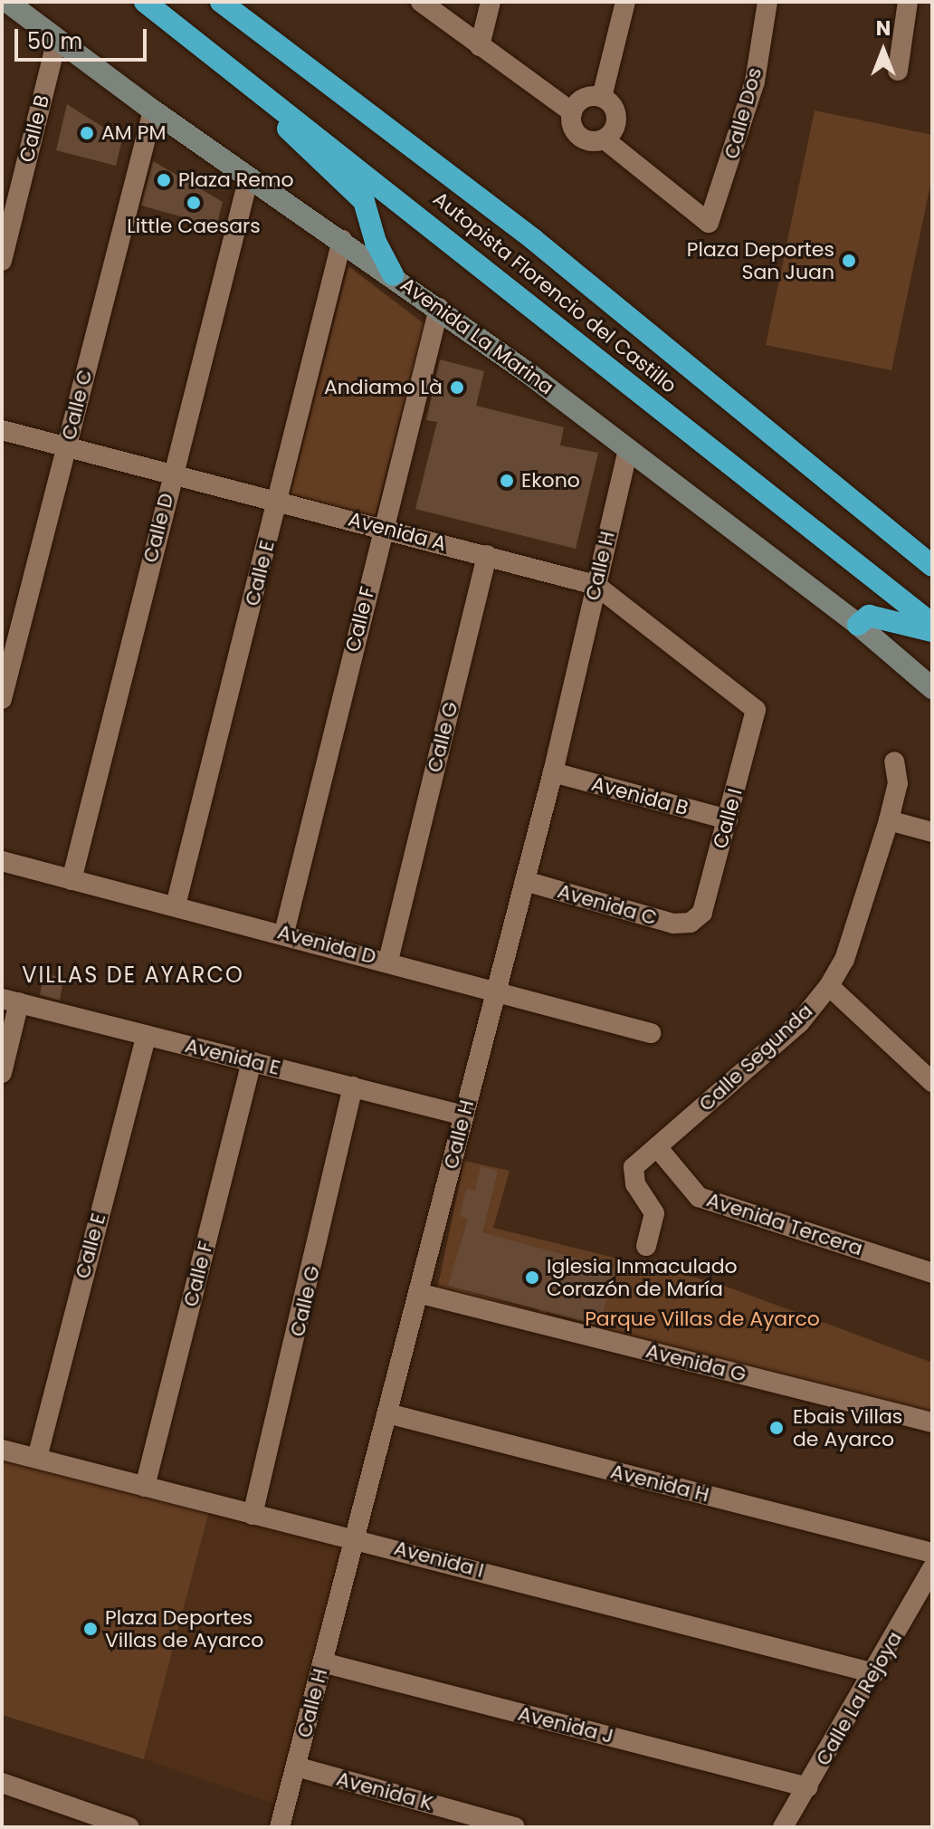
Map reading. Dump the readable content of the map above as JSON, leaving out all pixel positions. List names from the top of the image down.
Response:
{
  "streets": {
    "highway": ["Autopista Florencio del Castillo"],
    "street": [
      "Calle Dos",
      "Calle B",
      "Avenida La Marina",
      "Calle C",
      "Calle D",
      "Avenida A",
      "Calle H",
      "Calle E",
      "Calle F",
      "Calle G",
      "Avenida B",
      "Calle I",
      "Avenida C",
      "Avenida D",
      "Avenida E",
      "Calle Segunda",
      "Avenida Tercera",
      "Avenida G",
      "Avenida H",
      "Avenida I",
      "Calle La Rejoya",
      "Avenida J",
      "Avenida K"
    ]
  },
  "crossings": [
    ["Calle B", "Avenida La Marina"],
    ["Avenida La Marina", "Calle C"],
    ["Avenida La Marina", "Calle D"],
    ["Avenida La Marina", "Calle H"],
    ["Avenida La Marina", "Calle E"],
    ["Avenida La Marina", "Calle F"],
    ["Calle C", "Avenida A"],
    ["Calle D", "Avenida A"],
    ["Calle D", "Avenida D"],
    ["Avenida A", "Calle H"],
    ["Avenida A", "Calle E"],
    ["Avenida A", "Calle F"],
    ["Avenida A", "Calle G"],
    ["Avenida A", "Calle I"],
    ["Calle H", "Avenida B"],
    ["Calle H", "Avenida C"],
    ["Calle H", "Avenida D"],
    ["Calle H", "Avenida E"],
    ["Calle H", "Avenida G"],
    ["Calle H", "Avenida H"],
    ["Calle H", "Avenida I"],
    ["Calle H", "Avenida J"],
    ["Calle H", "Avenida K"],
    ["Calle E", "Avenida D"],
    ["Calle E", "Avenida E"],
    ["Calle E", "Avenida I"],
    ["Calle F", "Avenida D"],
    ["Calle F", "Avenida E"],
    ["Calle F", "Avenida I"],
    ["Calle G", "Avenida D"],
    ["Calle G", "Avenida E"],
    ["Calle G", "Avenida I"],
    ["Avenida B", "Calle I"],
    ["Calle I", "Avenida C"],
    ["Calle Segunda", "Avenida Tercera"],
    ["Avenida I", "Calle La Rejoya"],
    ["Calle La Rejoya", "Avenida J"]
  ],
  "districts": ["VILLAS DE AYARCO"],
  "parks": ["Parque Villas de Ayarco"],
  "places": [
    "AM PM",
    "Plaza Remo",
    "Little Caesars",
    "Plaza Deportes San Juan",
    "Andiamo Là",
    "Ekono",
    "Iglesia Inmaculado Corazón de María",
    "Ebais Villas de Ayarco",
    "Plaza Deportes Villas de Ayarco"
  ],
  "scale_bar": "50 m",
  "north": "top"
}
